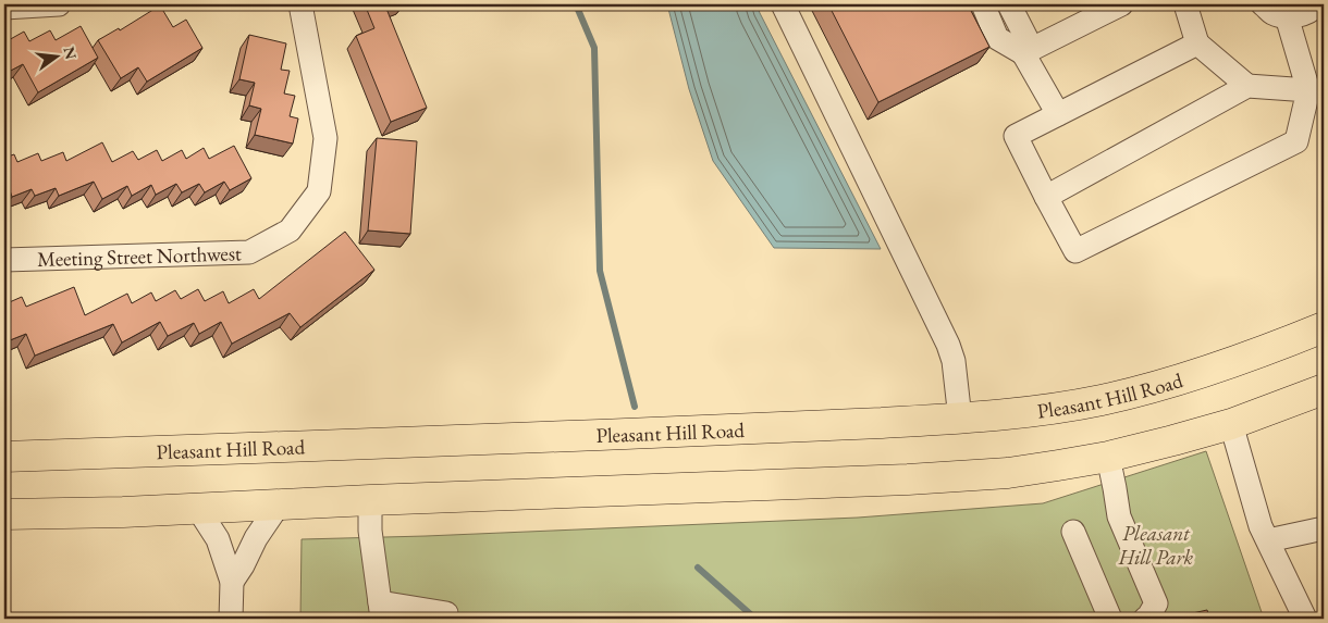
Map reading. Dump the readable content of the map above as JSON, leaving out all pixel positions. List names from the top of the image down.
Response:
{
  "streets": {
    "highway": ["Pleasant Hill Road"],
    "street": ["Meeting Street Northwest"]
  },
  "parks": ["Pleasant Hill Park"],
  "north": "right"
}
